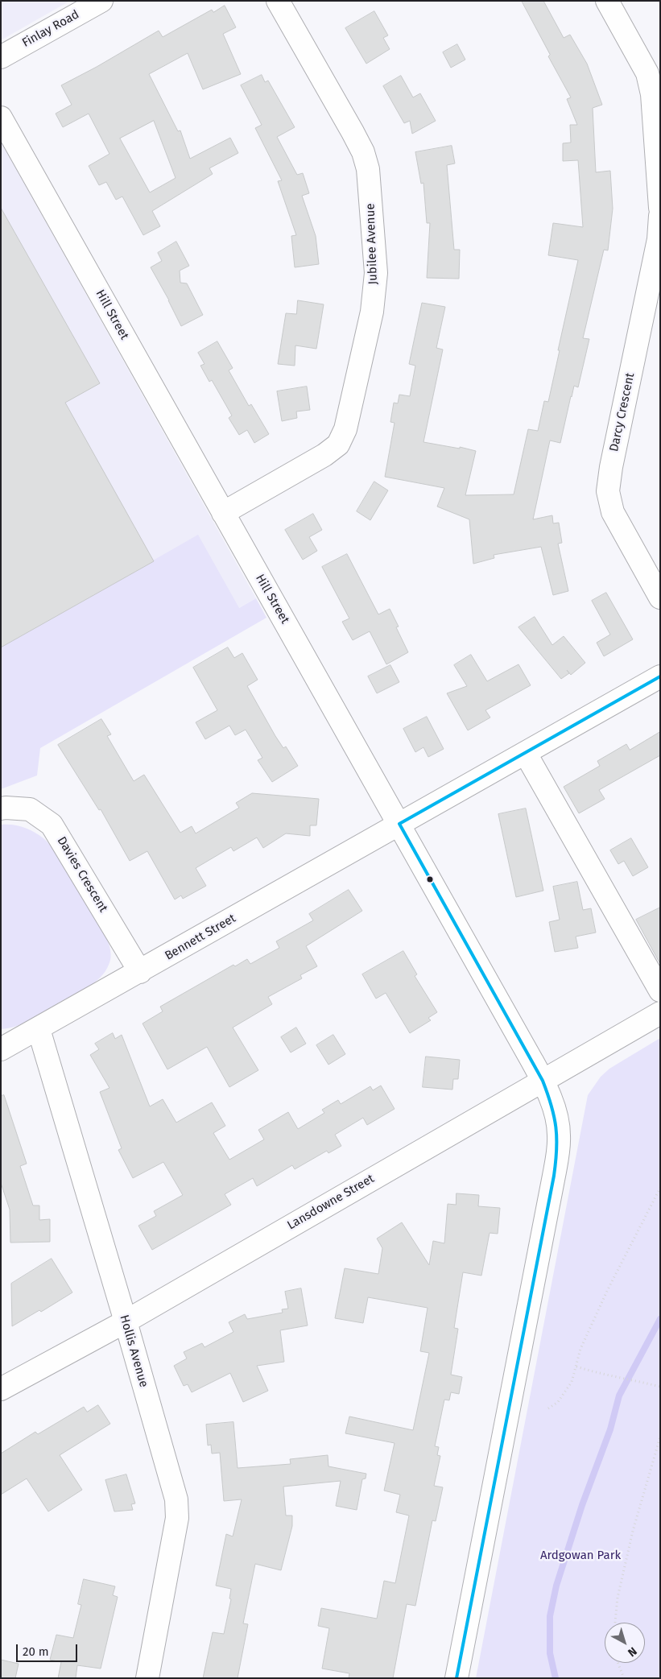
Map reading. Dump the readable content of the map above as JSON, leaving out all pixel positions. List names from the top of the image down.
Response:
{
  "streets": {
    "street": [
      "Finlay Road",
      "Jubilee Avenue",
      "Hill Street",
      "Darcy Crescent",
      "Davies Crescent",
      "Bennett Street",
      "Lansdowne Street",
      "Hollis Avenue"
    ]
  },
  "crossings": [
    ["Jubilee Avenue", "Hill Street"],
    ["Hill Street", "Bennett Street"],
    ["Hill Street", "Lansdowne Street"],
    ["Davies Crescent", "Bennett Street"],
    ["Bennett Street", "Hollis Avenue"],
    ["Lansdowne Street", "Hollis Avenue"]
  ],
  "parks": ["Ardgowan Park"],
  "scale_bar": "20 m",
  "north": "bottom right"
}
